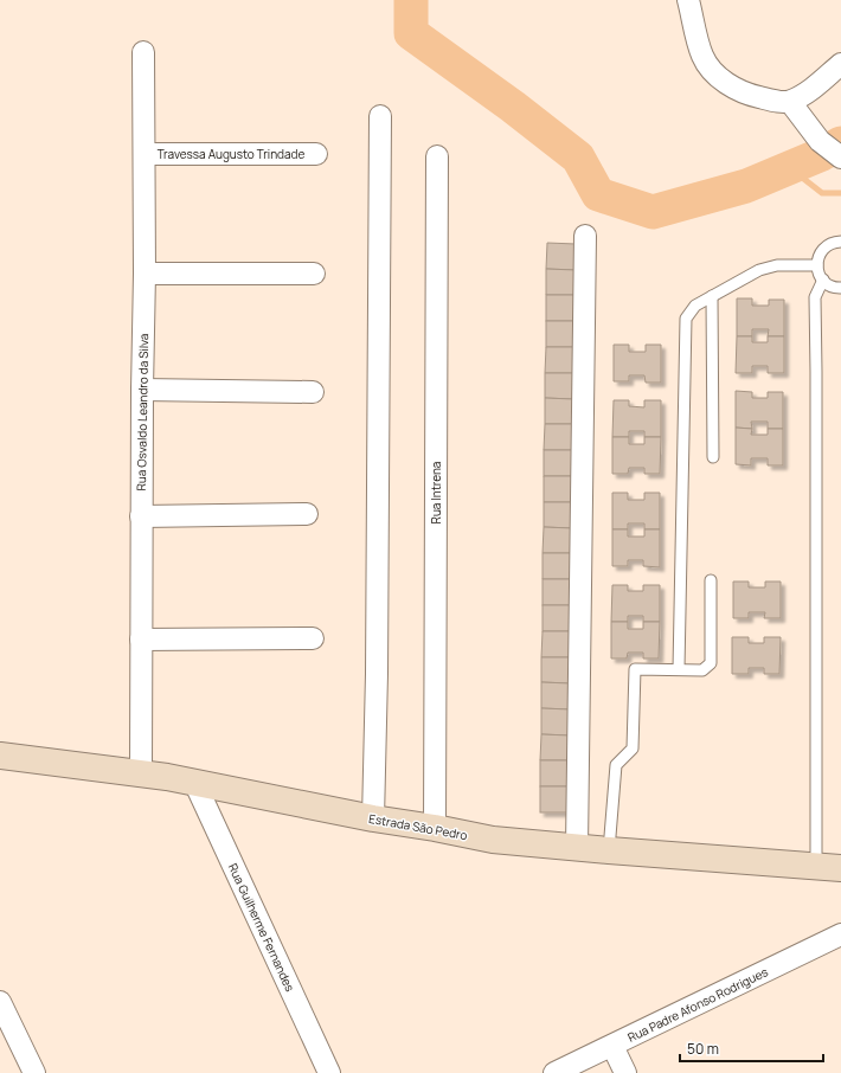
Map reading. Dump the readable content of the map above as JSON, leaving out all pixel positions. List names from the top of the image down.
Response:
{
  "streets": {
    "street": [
      "Travessa Augusto Trindade",
      "Rua Osvaldo Leandro da Silva",
      "Rua Intrena",
      "Estrada São Pedro",
      "Rua Guilherme Fernandes",
      "Rua Padre Afonso Rodrigues"
    ]
  },
  "crossings": [
    ["Travessa Augusto Trindade", "Rua Osvaldo Leandro da Silva"],
    ["Rua Osvaldo Leandro da Silva", "Estrada São Pedro"],
    ["Rua Intrena", "Estrada São Pedro"],
    ["Estrada São Pedro", "Rua Guilherme Fernandes"]
  ],
  "scale_bar": "50 m"
}
